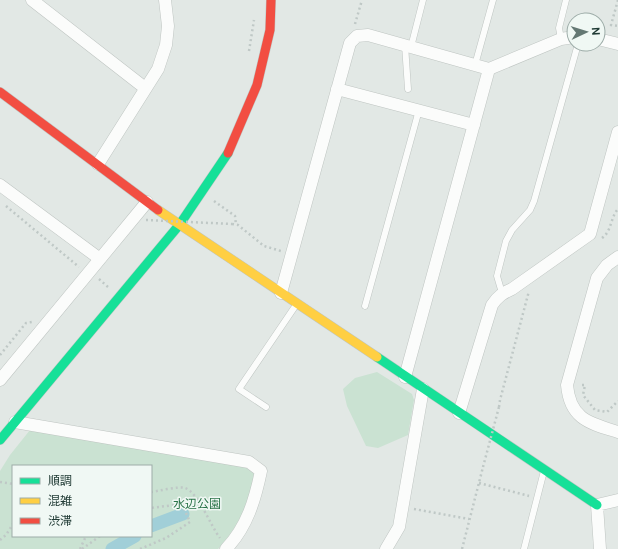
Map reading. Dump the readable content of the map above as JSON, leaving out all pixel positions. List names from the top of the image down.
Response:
{
  "parks": ["水辺公園"],
  "legend": ["順調", "混雑", "渋滞"],
  "north": "right"
}
